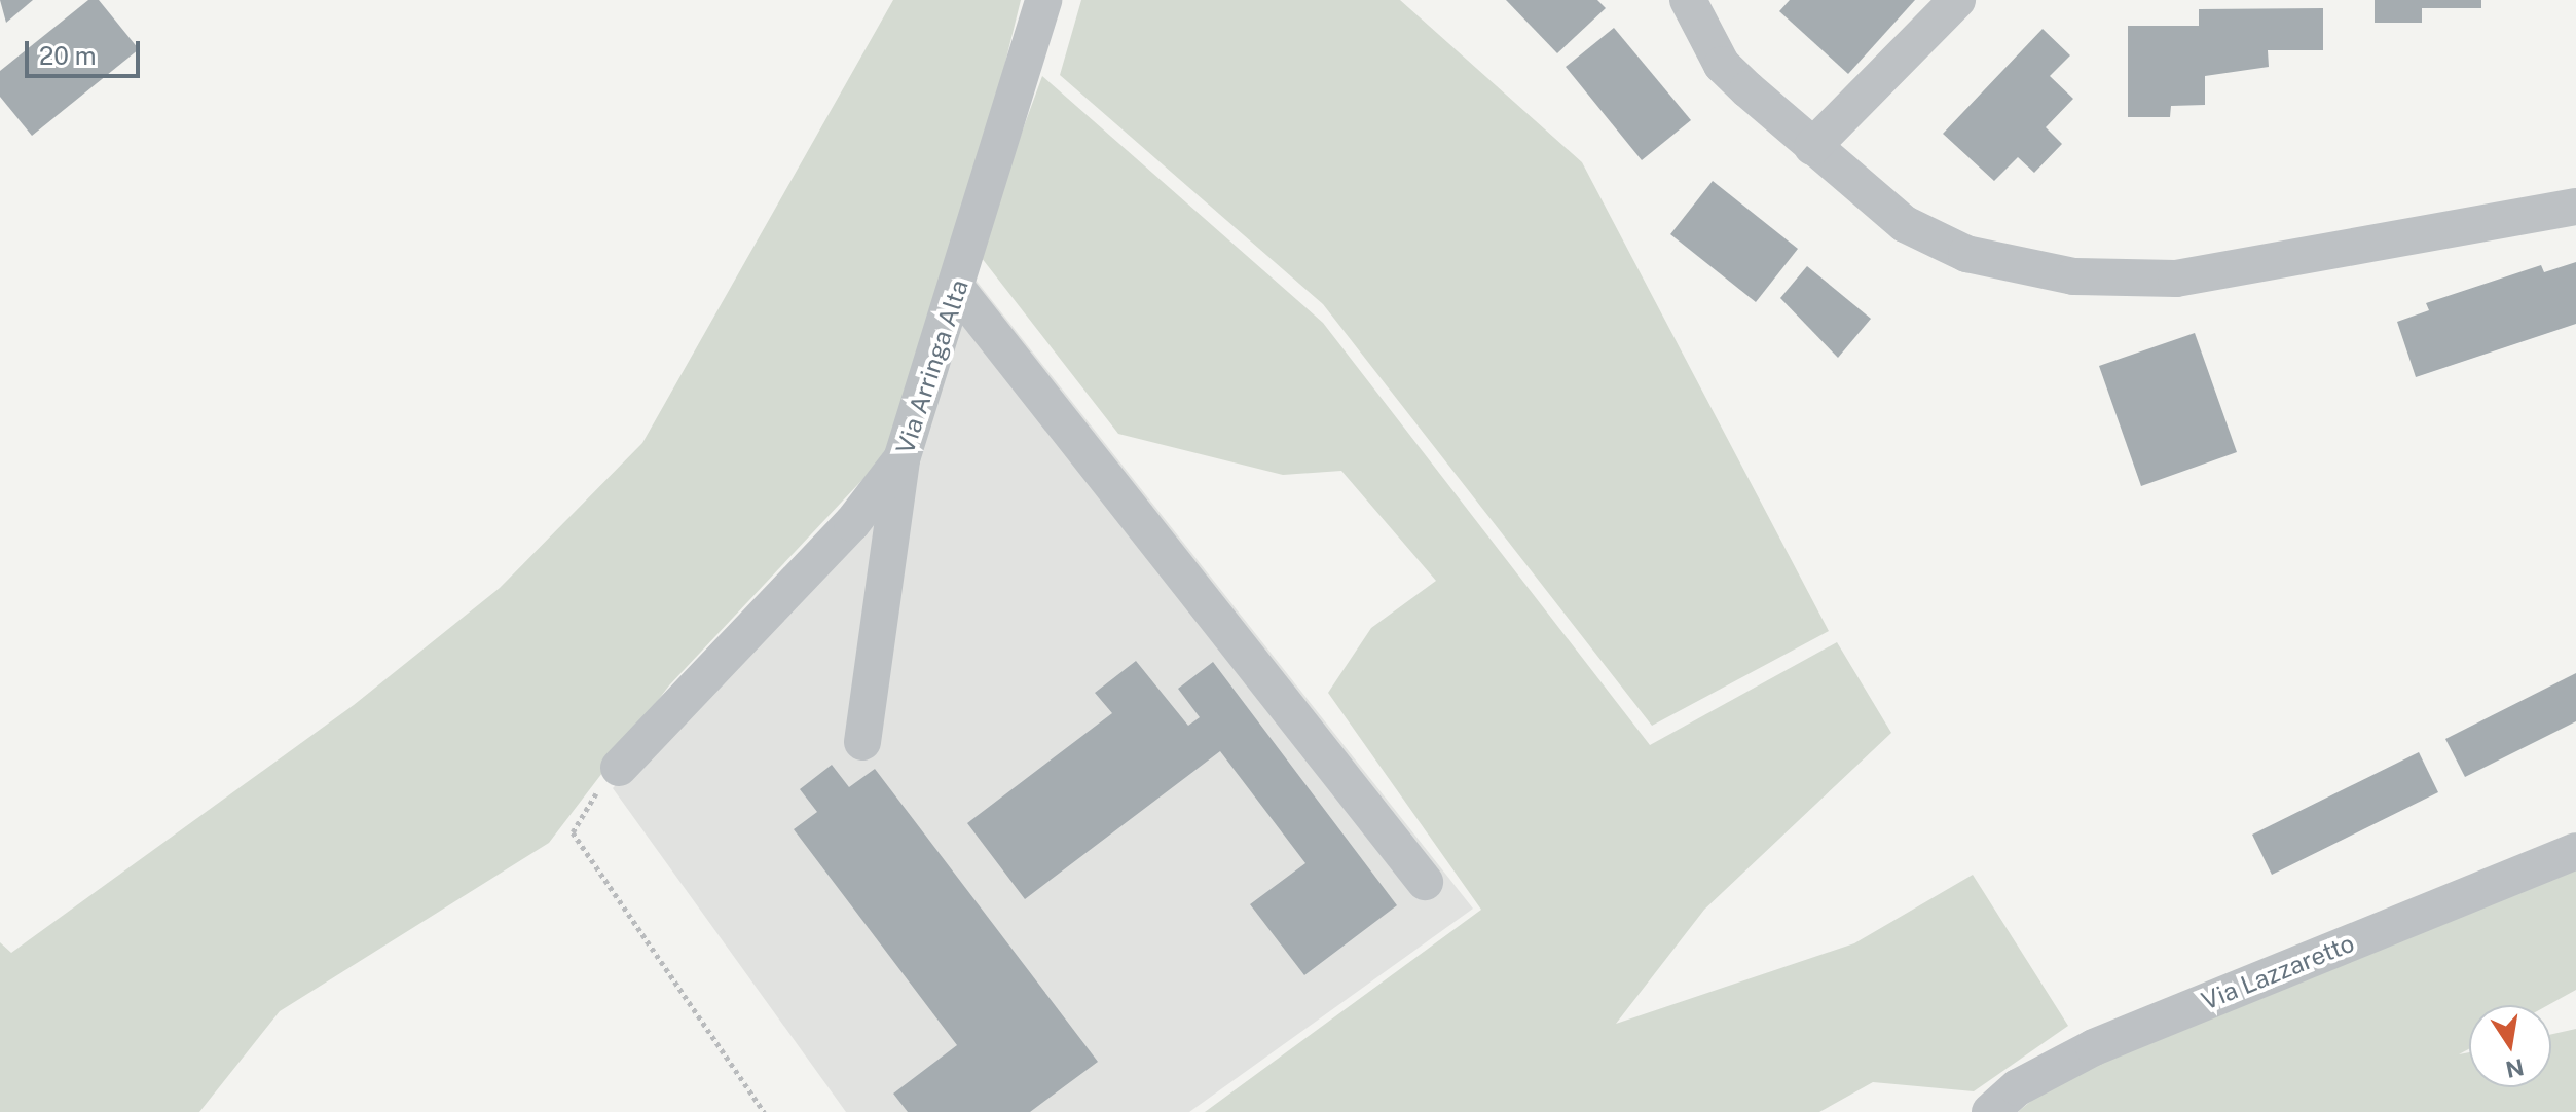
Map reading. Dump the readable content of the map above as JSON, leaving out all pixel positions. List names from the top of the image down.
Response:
{
  "streets": {
    "street": ["Via Arringa Alta", "Via Lazzaretto"]
  },
  "scale_bar": "20 m",
  "north": "bottom"
}
